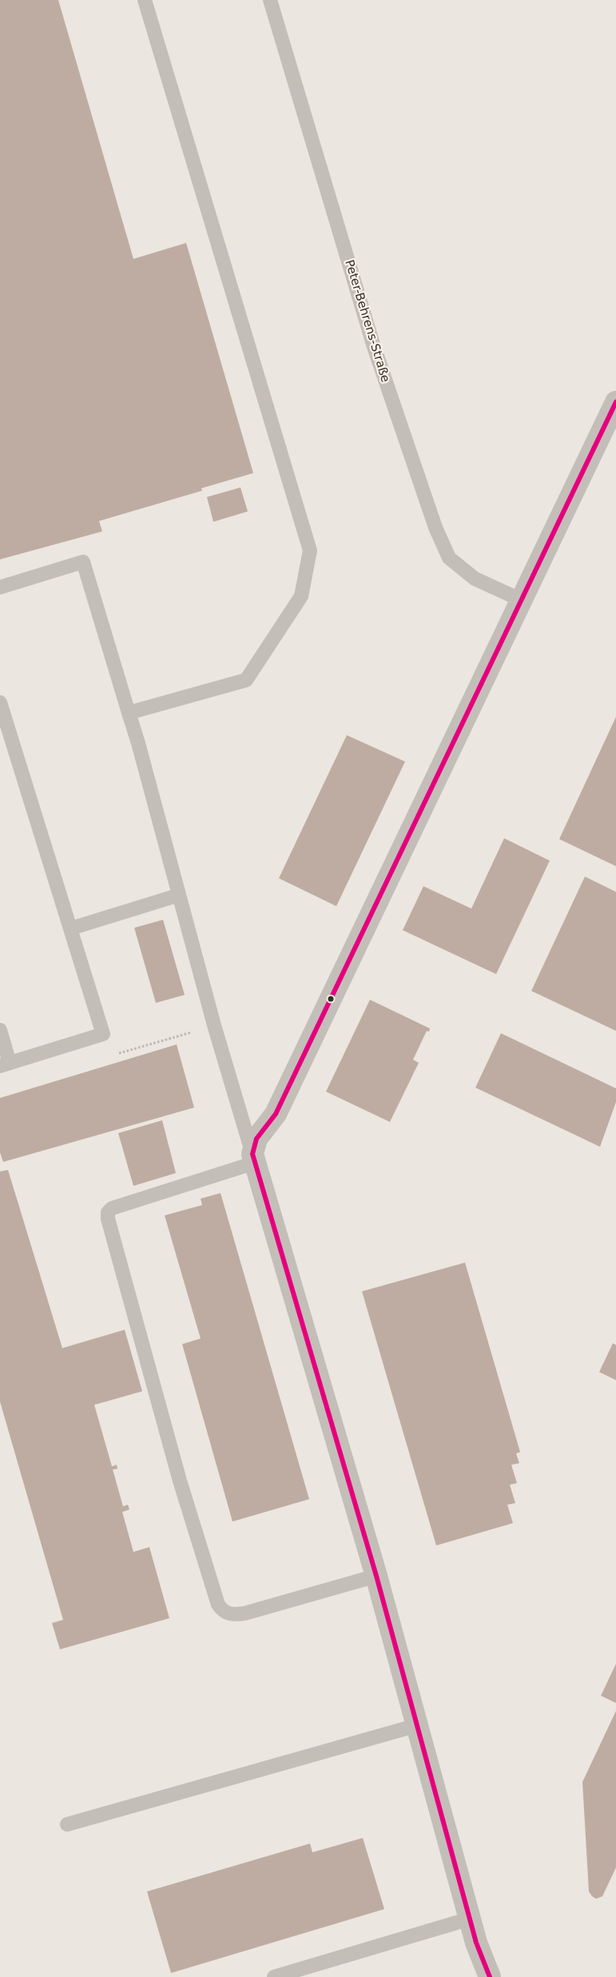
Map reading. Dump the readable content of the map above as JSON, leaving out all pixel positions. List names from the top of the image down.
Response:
{
  "streets": {
    "lane": ["Peter-Behrens-Straße"]
  }
}
